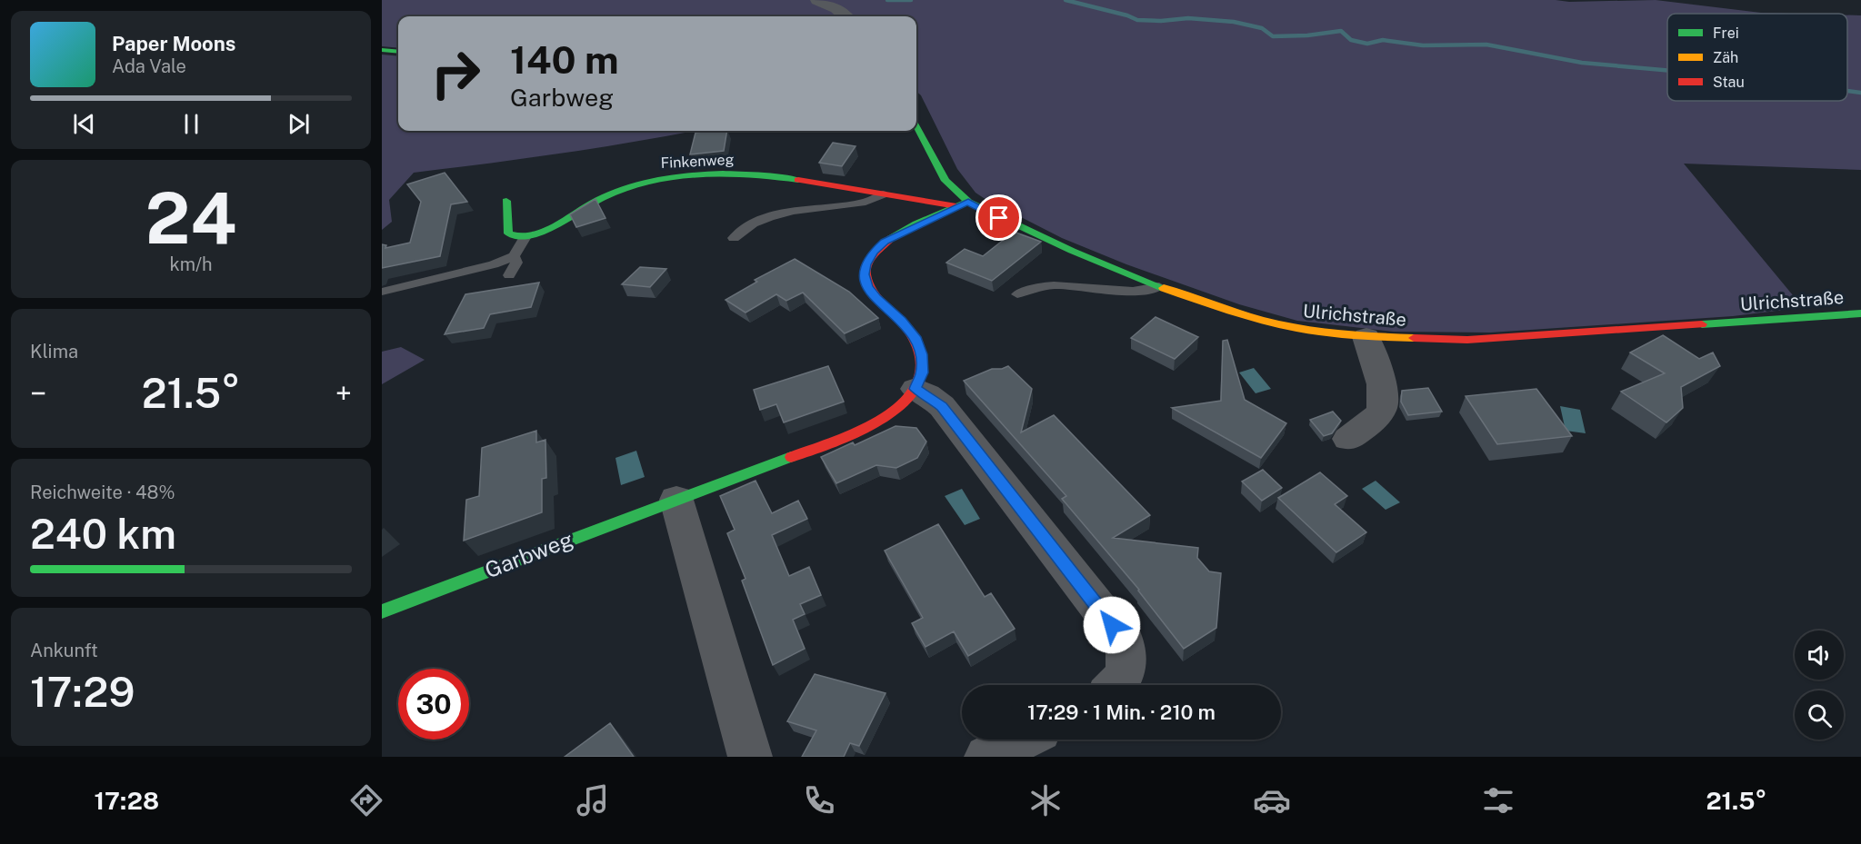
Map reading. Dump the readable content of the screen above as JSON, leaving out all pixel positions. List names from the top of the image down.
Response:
{
  "streets": {
    "street": ["Finkenweg", "Ulrichstraße", "Garbweg"]
  },
  "crossings": [
    ["Finkenweg", "Ulrichstraße"]
  ],
  "legend": ["Frei", "Zäh", "Stau"],
  "page": {
    "turn": ["140 m", "Garbweg"],
    "song": ["Paper Moons", "Ada Vale"],
    "tile": [
      ["24", "km/h"],
      "Klima",
      ["Reichweite · 48%", "240 km"],
      ["Ankunft", "17:29"]
    ],
    "heat": ["−", "21.5°", "+"],
    "limit": "30",
    "trip": "17:29 · 1 Min. · 210 m",
    "tabs": ["17:28", "21.5°"]
  }
}
